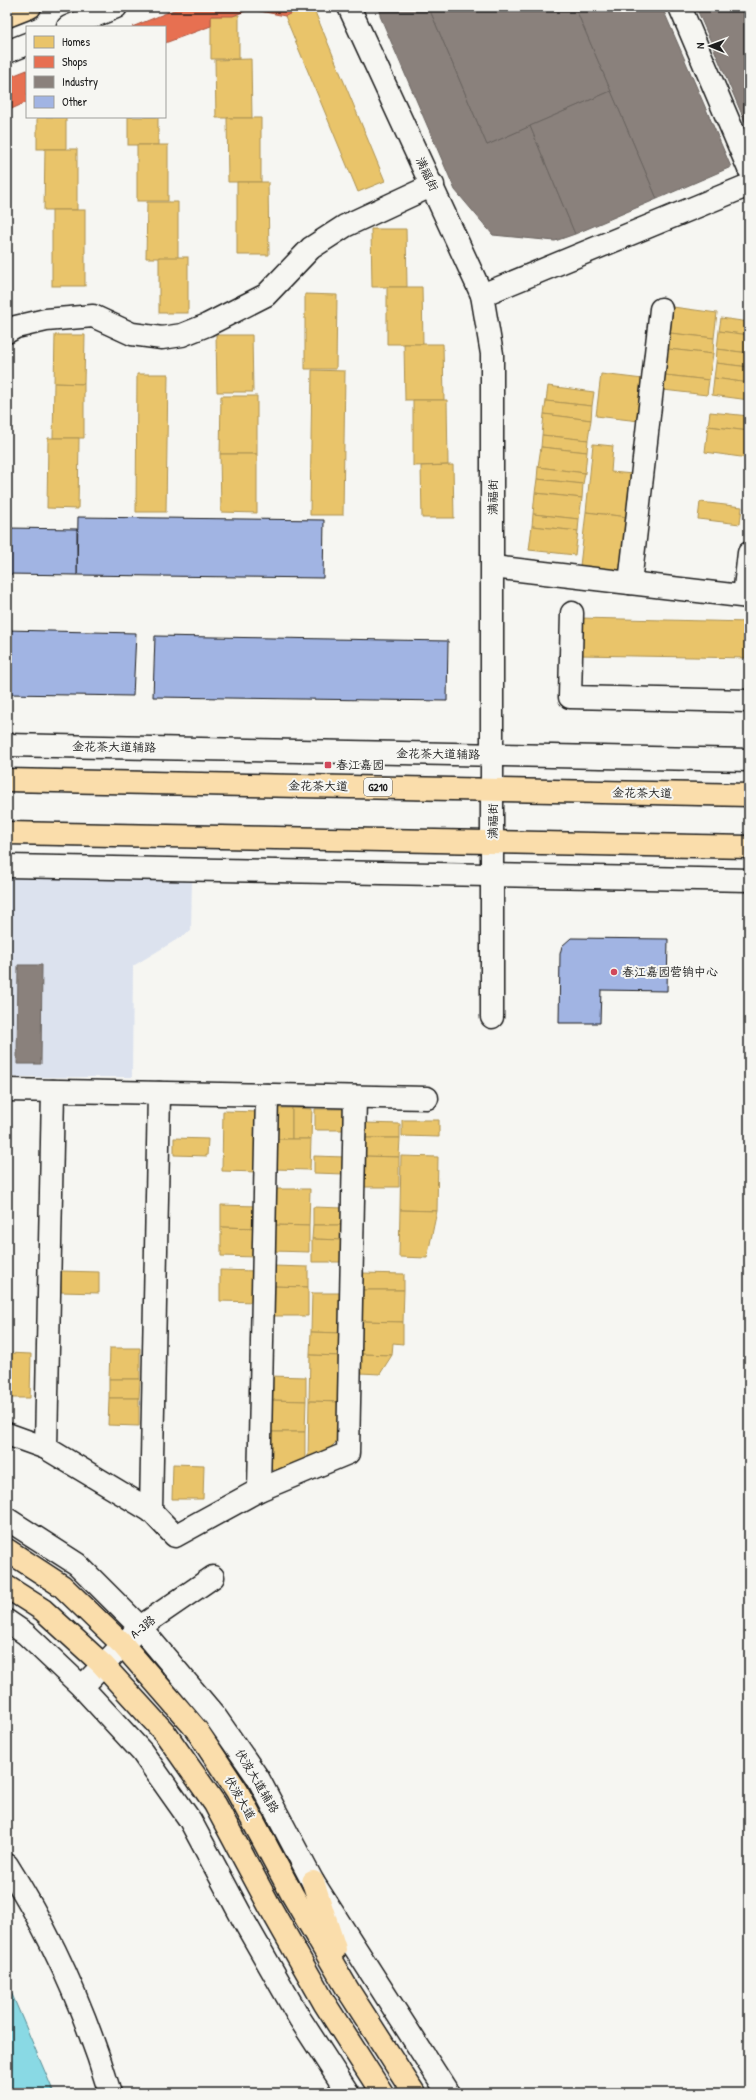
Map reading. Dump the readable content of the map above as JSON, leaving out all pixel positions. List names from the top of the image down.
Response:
{
  "streets": {
    "main road": ["金花茶大道", "G210", "伏波大道"],
    "street": [
      "满福街",
      "金花茶大道辅路",
      "A-3路",
      "伏波大道辅路"
    ]
  },
  "crossings": [
    ["满福街", "金花茶大道辅路"],
    ["满福街", "金花茶大道"],
    ["A-3路", "伏波大道辅路"],
    ["A-3路", "伏波大道"]
  ],
  "places": {
    "transit": ["春江嘉园"],
    "other": ["春江嘉园营销中心"]
  },
  "legend": [
    "Homes",
    "Shops",
    "Industry",
    "Other"
  ],
  "north": "left"
}
